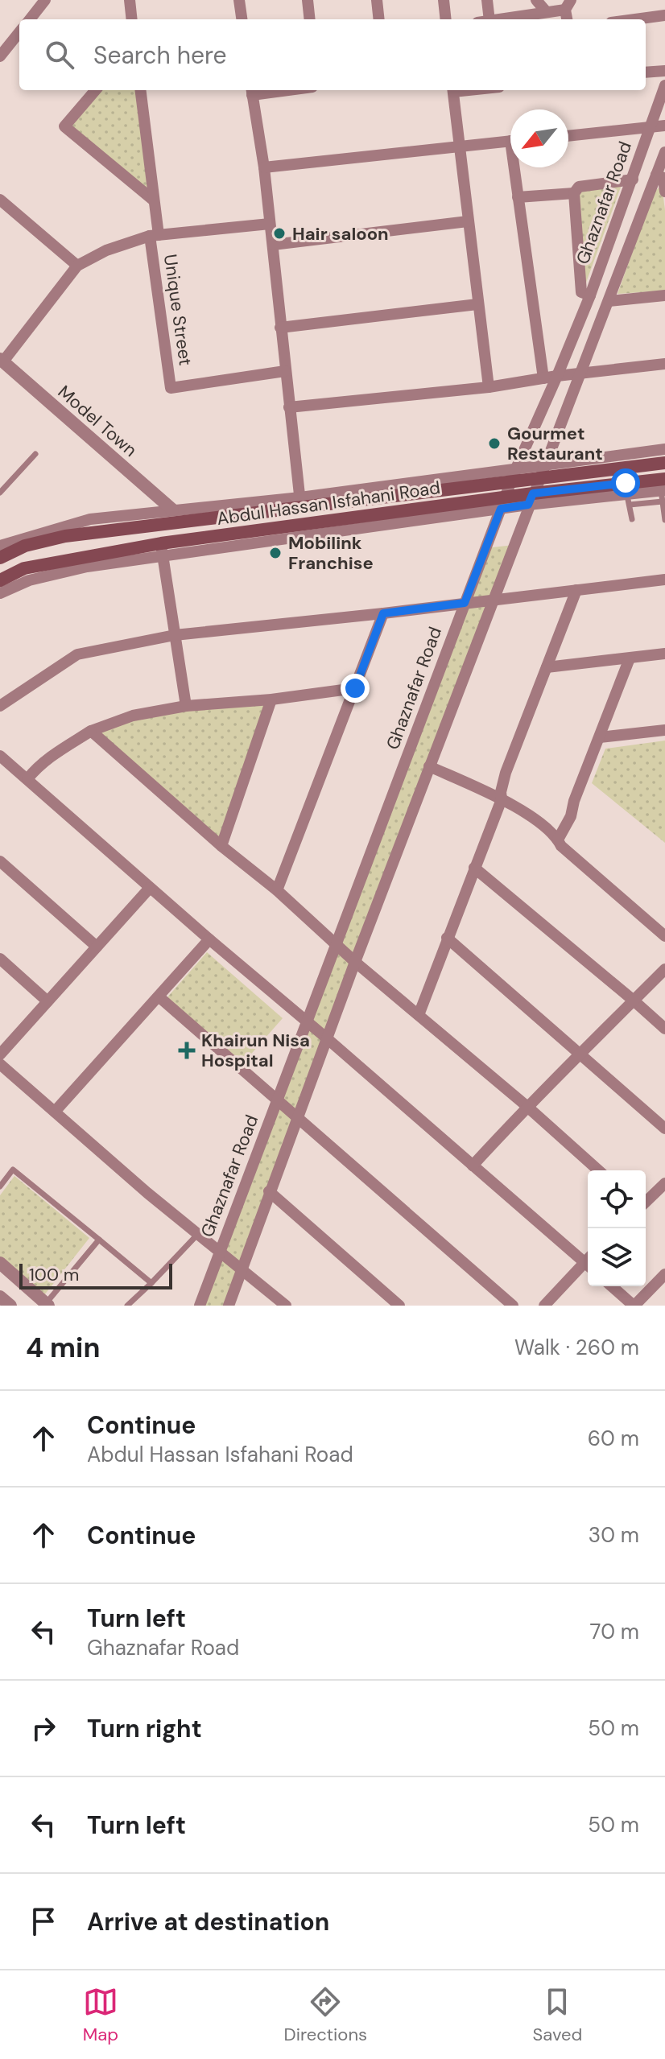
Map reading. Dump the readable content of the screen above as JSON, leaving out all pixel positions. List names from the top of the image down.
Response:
{
  "streets": {
    "main road": ["Abdul Hassan Isfahani Road"],
    "street": ["Ghaznafar Road", "Unique Street", "Model Town"]
  },
  "crossings": [
    ["Ghaznafar Road", "Abdul Hassan Isfahani Road"]
  ],
  "places": {
    "other": ["Hair saloon", "Gourmet Restaurant", "Mobilink Franchise"],
    "health": ["Khairun Nisa Hospital"]
  },
  "scale_bar": "100 m",
  "north": "bottom left",
  "page": {
    "search": "Search here",
    "scale": "100 m",
    "heading": ["4 min", "Walk · 260 m"],
    "list": [
      ["Continue", "Abdul Hassan Isfahani Road", "60 m"],
      ["Continue", "30 m"],
      ["Turn left", "Ghaznafar Road", "70 m"],
      ["Turn right", "50 m"],
      ["Turn left", "50 m"],
      "Arrive at destination"
    ],
    "nav": ["Map", "Directions", "Saved"]
  }
}
